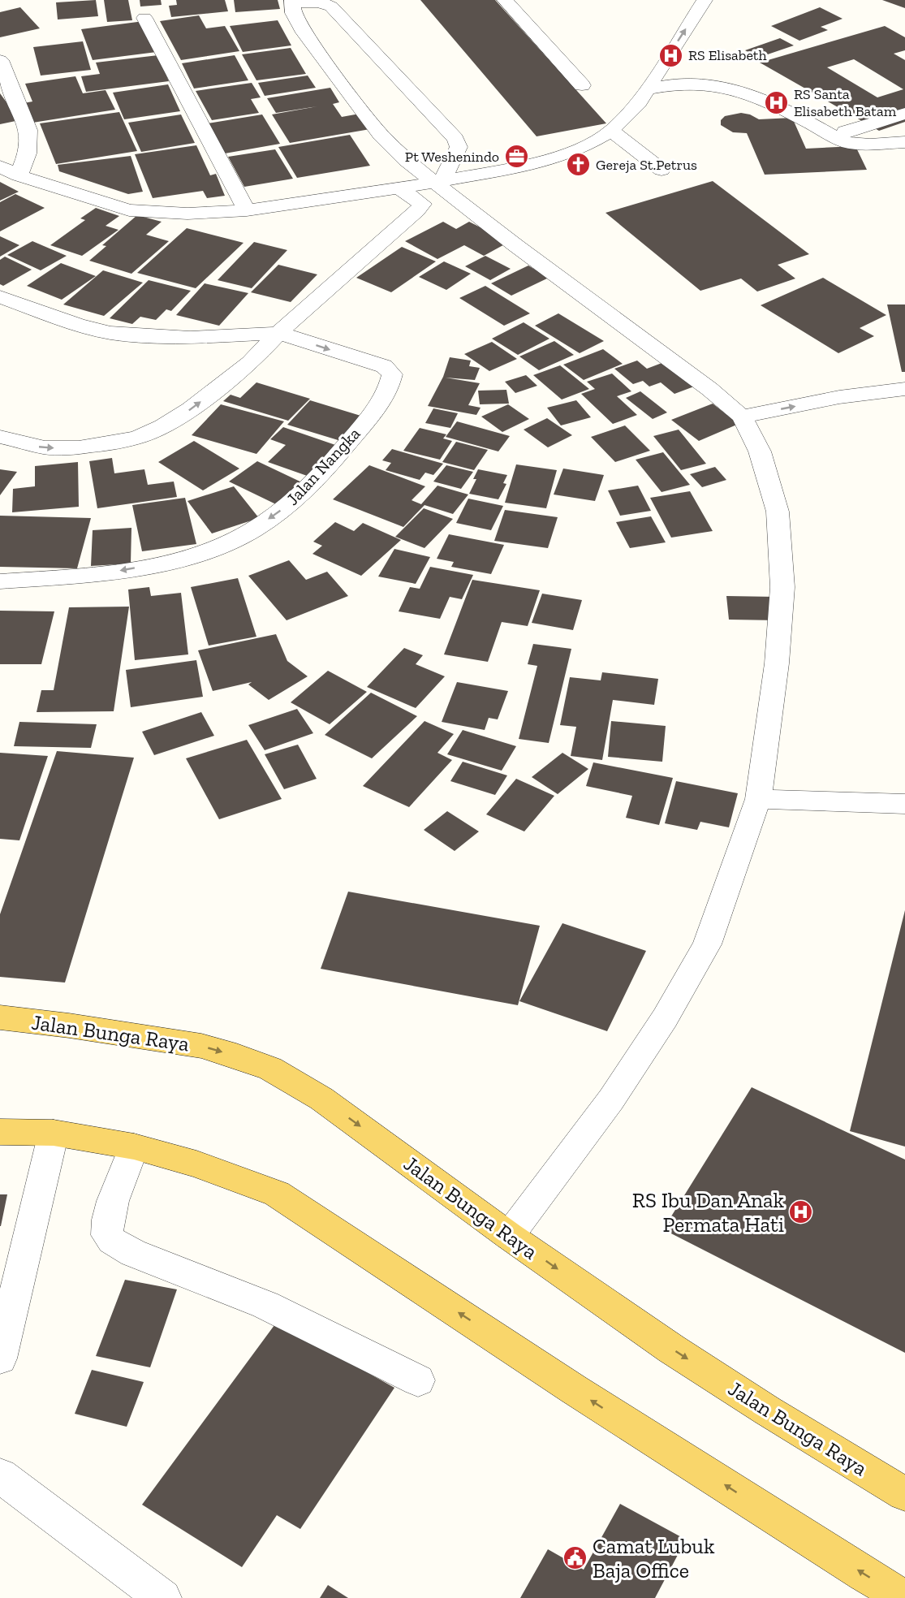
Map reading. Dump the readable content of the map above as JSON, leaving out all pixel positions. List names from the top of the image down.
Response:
{
  "streets": {
    "main road": ["Jalan Bunga Raya"],
    "street": ["Jalan Nangka"]
  },
  "places": {
    "hospital": ["RS Elisabeth", "RS Santa Elisabeth Batam", "RS Ibu Dan Anak Permata Hati"],
    "office": ["Pt Weshenindo"],
    "church": ["Gereja St.Petrus"],
    "public building": ["Camat Lubuk Baja Office"]
  }
}
